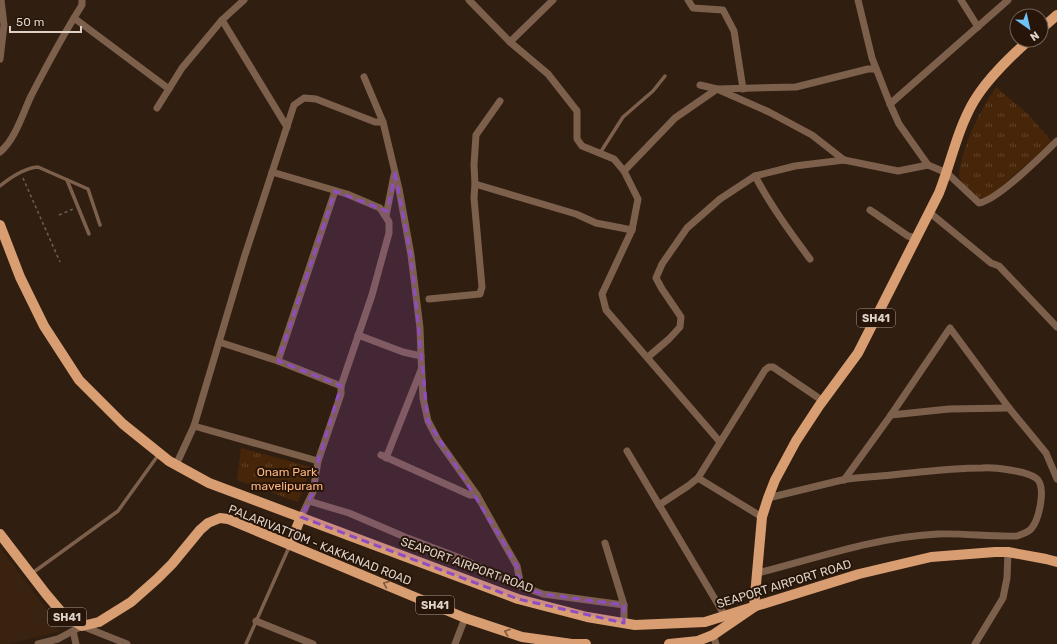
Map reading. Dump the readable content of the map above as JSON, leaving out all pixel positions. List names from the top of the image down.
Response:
{
  "streets": {
    "main road": ["SH41", "PALARIVATTOM - KAKKANAD ROAD", "SEAPORT AIRPORT ROAD"]
  },
  "crossings": [
    ["SH41", "PALARIVATTOM - KAKKANAD ROAD"],
    ["SH41", "SEAPORT AIRPORT ROAD"]
  ],
  "one_way": ["PALARIVATTOM - KAKKANAD ROAD"],
  "parks": ["Onam Park mavelipuram"],
  "scale_bar": "50 m",
  "north": "bottom right"
}
